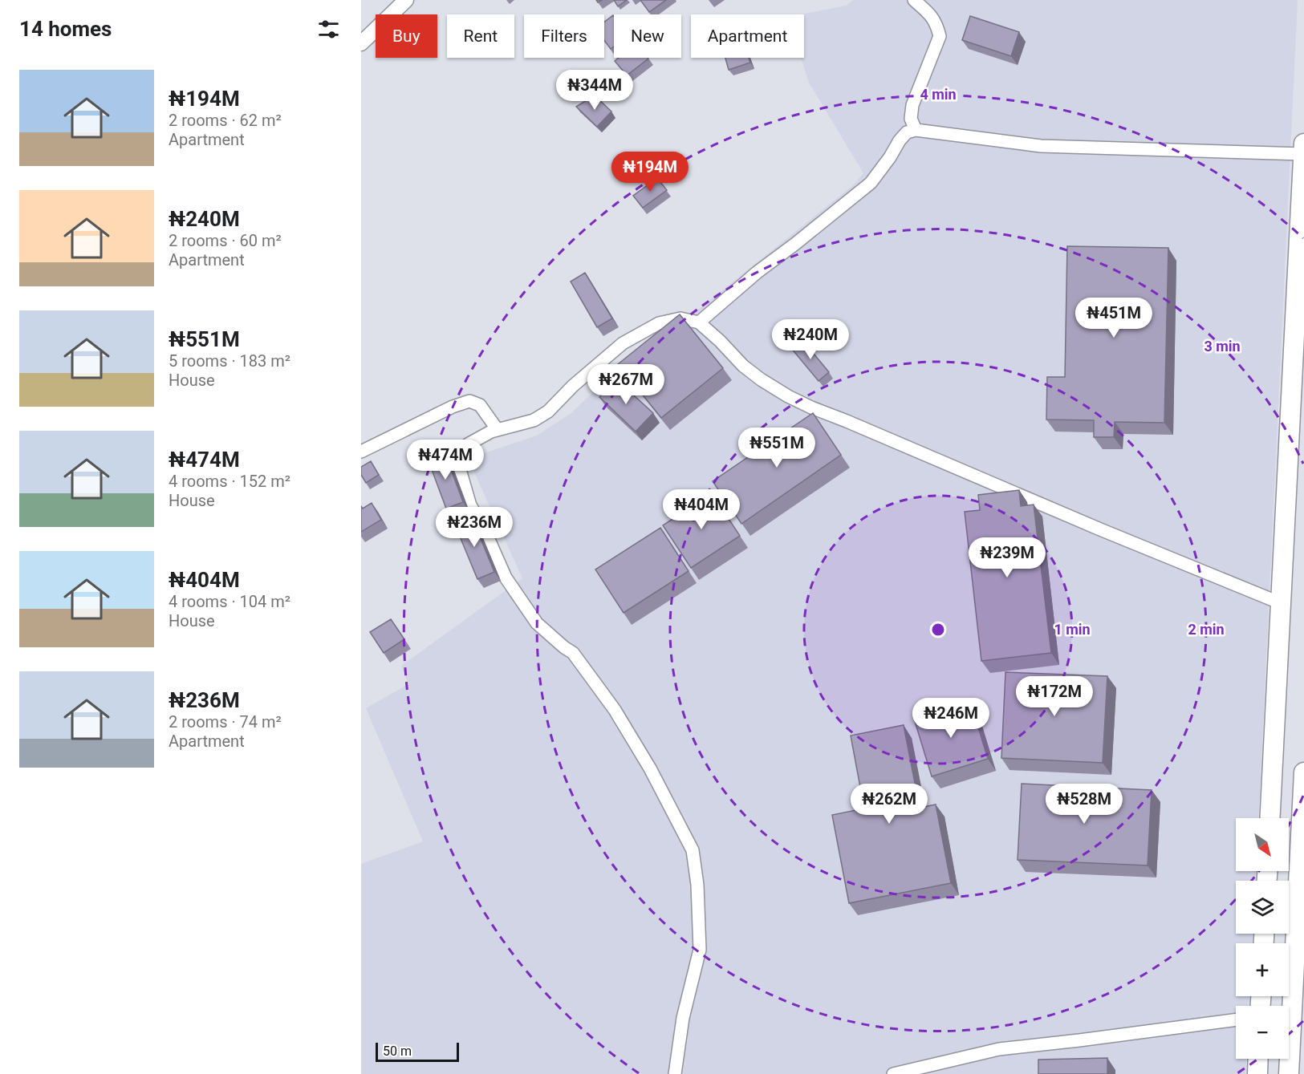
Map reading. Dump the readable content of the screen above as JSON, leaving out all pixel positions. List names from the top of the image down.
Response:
{
  "scale_bar": "50 m",
  "north": "bottom right",
  "page": {
    "heading": "14 homes",
    "chip": [
      "Buy",
      "Rent",
      "Filters",
      "New",
      "Apartment"
    ],
    "list": [
      {
        "name": "₦194M",
        "note": "2 rooms · 62 m² · Apartment"
      },
      {
        "name": "₦240M",
        "note": "2 rooms · 60 m² · Apartment"
      },
      {
        "name": "₦551M",
        "note": "5 rooms · 183 m² · House"
      },
      {
        "name": "₦474M",
        "note": "4 rooms · 152 m² · House"
      },
      {
        "name": "₦404M",
        "note": "4 rooms · 104 m² · House"
      },
      {
        "name": "₦236M",
        "note": "2 rooms · 74 m² · Apartment"
      }
    ],
    "price": [
      "₦344M",
      "₦194M",
      "₦451M",
      "₦240M",
      "₦267M",
      "₦551M",
      "₦474M",
      "₦404M",
      "₦236M",
      "₦239M",
      "₦172M",
      "₦246M",
      "₦262M",
      "₦528M"
    ],
    "map_buttons": ["+", "−"],
    "scale": "50 m"
  },
  "rings": [
    "4 min",
    "3 min",
    "1 min",
    "2 min"
  ]
}
